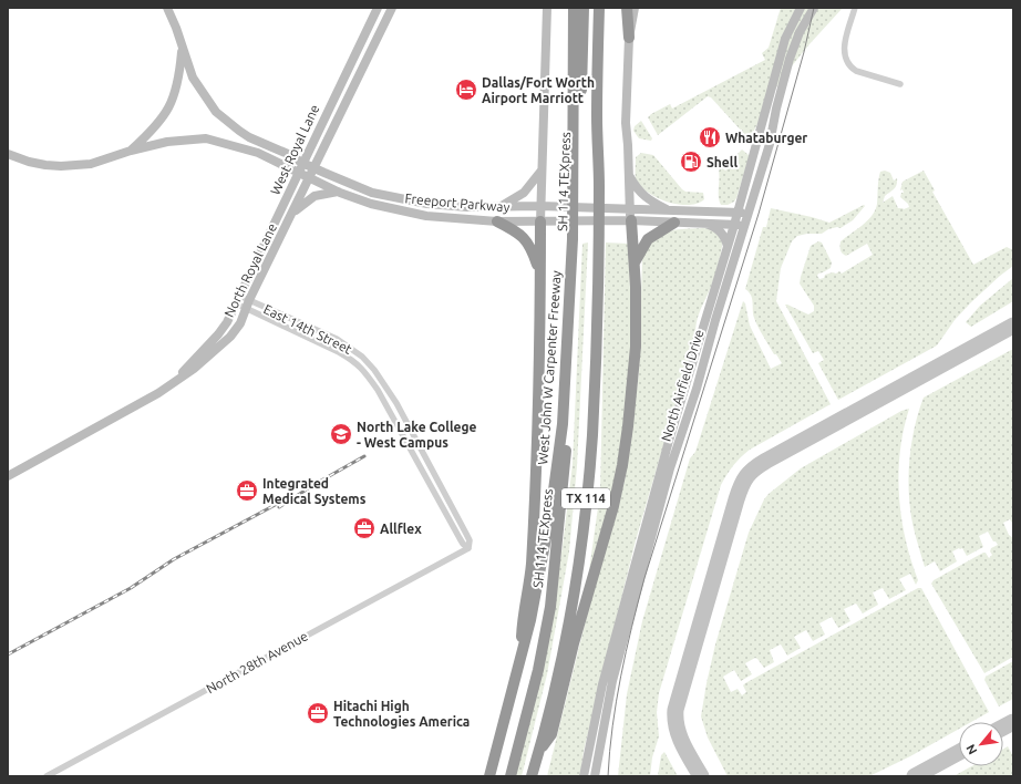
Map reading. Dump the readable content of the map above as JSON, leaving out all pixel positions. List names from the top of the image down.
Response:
{
  "streets": {
    "highway": ["SH 114 TEXpress", "West John W Carpenter Freeway", "TX 114"],
    "main road": [
      "West Royal Lane",
      "Freeport Parkway",
      "North Royal Lane",
      "North Airfield Drive"
    ],
    "street": ["East 14th Street", "North 28th Avenue"]
  },
  "crossings": [
    ["West Royal Lane", "Freeport Parkway"],
    ["West Royal Lane", "North Royal Lane"],
    ["West Royal Lane", "East 14th Street"],
    ["SH 114 TEXpress", "West John W Carpenter Freeway"],
    ["Freeport Parkway", "North Royal Lane"],
    ["Freeport Parkway", "North Airfield Drive"],
    ["North Royal Lane", "East 14th Street"],
    ["East 14th Street", "North 28th Avenue"]
  ],
  "places": {
    "hotel": ["Dallas/Fort Worth Airport Marriott"],
    "restaurant": ["Whataburger"],
    "fuel station": ["Shell"],
    "school or university": ["North Lake College - West Campus"],
    "office": ["Integrated Medical Systems", "Allflex", "Hitachi High Technologies America"]
  },
  "north": "bottom left"
}
